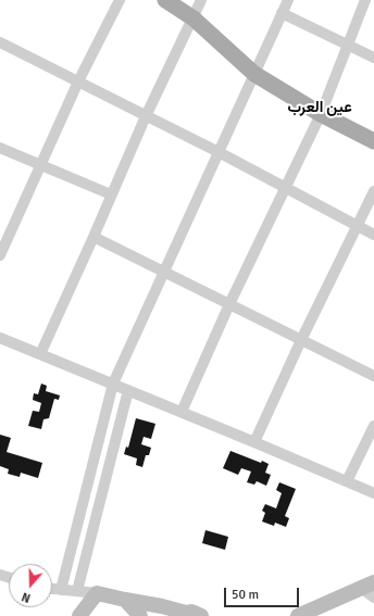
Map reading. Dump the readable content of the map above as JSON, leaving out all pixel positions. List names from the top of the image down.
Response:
{
  "districts": ["عين العرب"],
  "scale_bar": "50 m",
  "north": "bottom"
}
